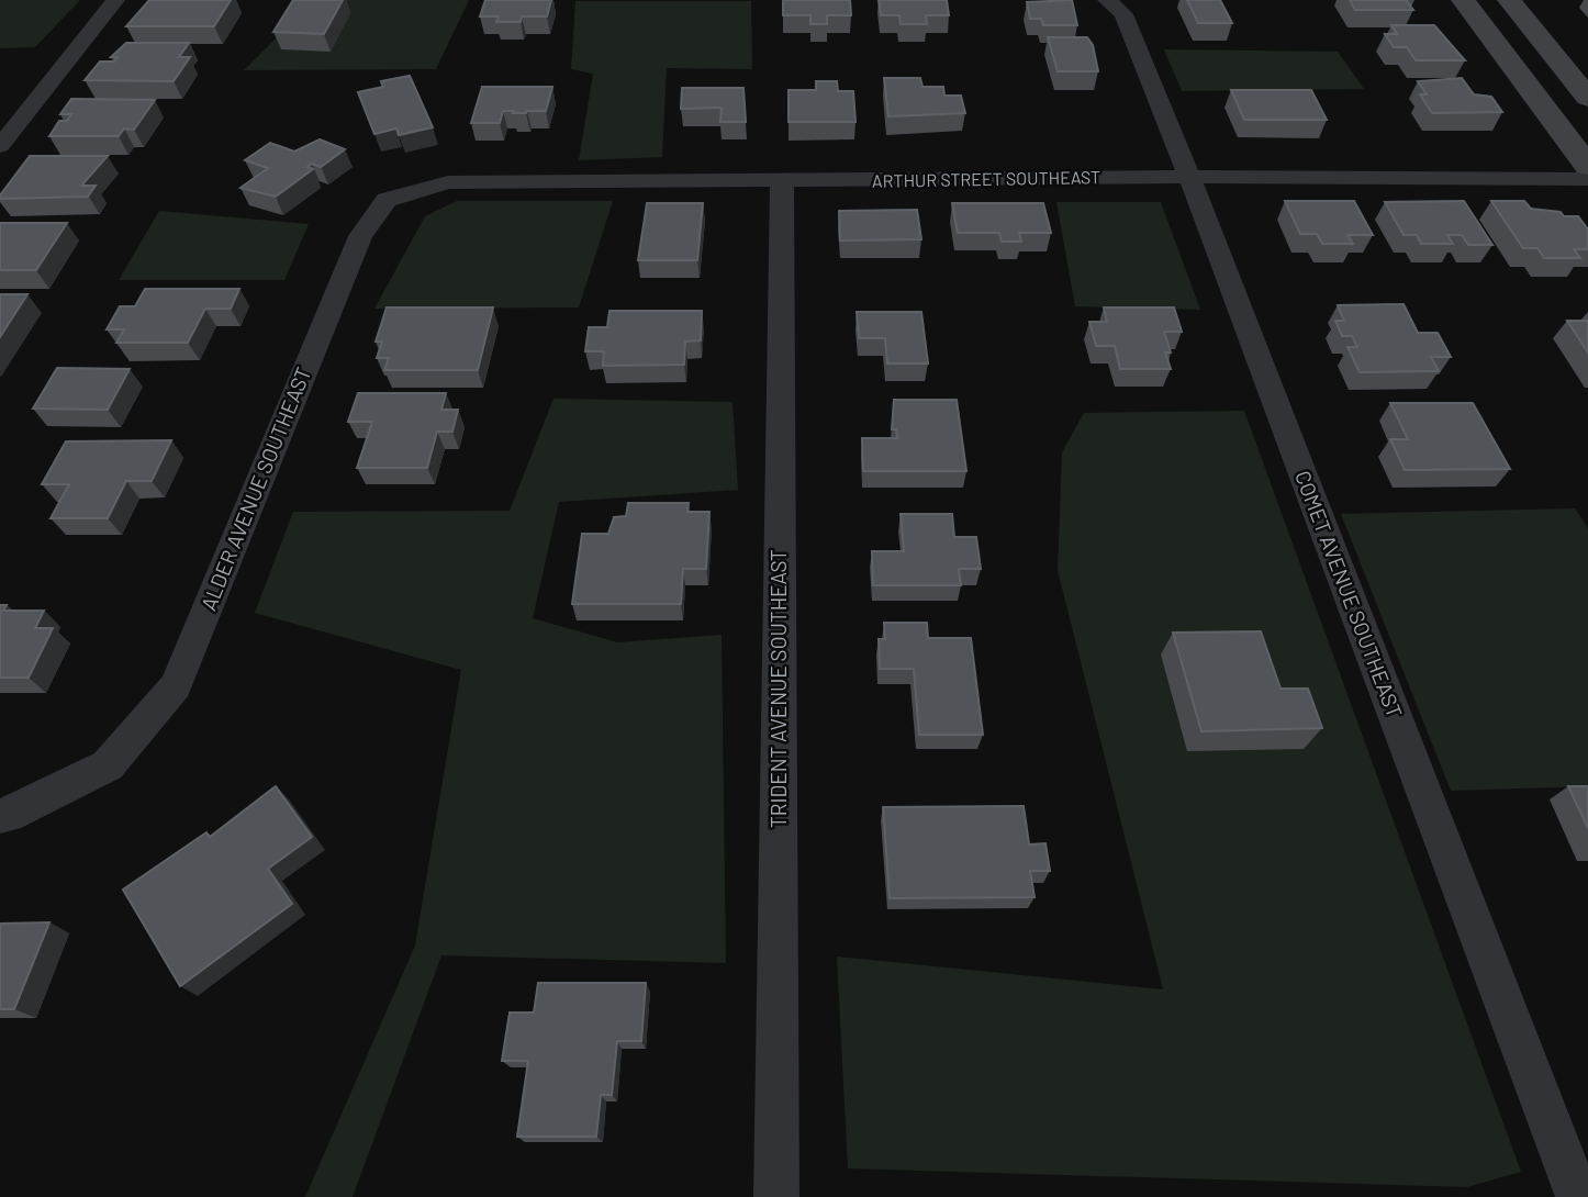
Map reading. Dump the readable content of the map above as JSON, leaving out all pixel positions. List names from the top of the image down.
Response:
{
  "streets": {
    "street": [
      "ARTHUR STREET SOUTHEAST",
      "ALDER AVENUE SOUTHEAST",
      "COMET AVENUE SOUTHEAST",
      "TRIDENT AVENUE SOUTHEAST"
    ]
  },
  "crossings": [
    ["ARTHUR STREET SOUTHEAST", "ALDER AVENUE SOUTHEAST"],
    ["ARTHUR STREET SOUTHEAST", "COMET AVENUE SOUTHEAST"],
    ["ARTHUR STREET SOUTHEAST", "TRIDENT AVENUE SOUTHEAST"]
  ]
}
